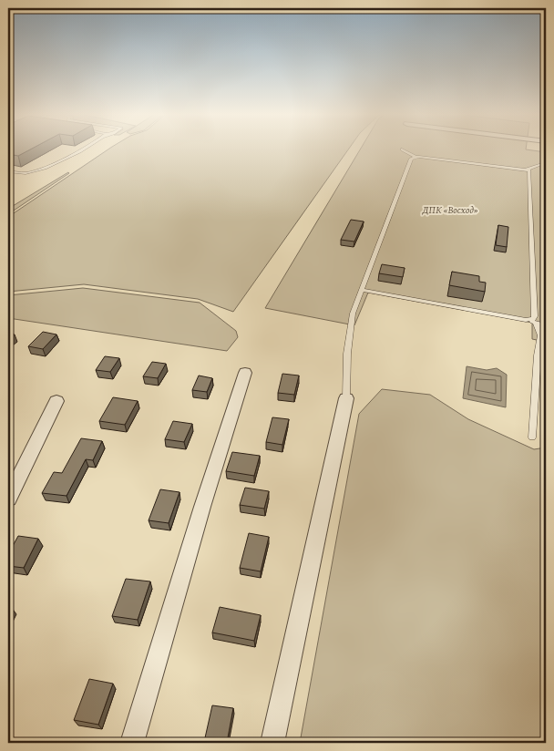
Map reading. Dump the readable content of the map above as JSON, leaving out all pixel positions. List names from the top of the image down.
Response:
{
  "parks": ["ДПК «Восход»"]
}
